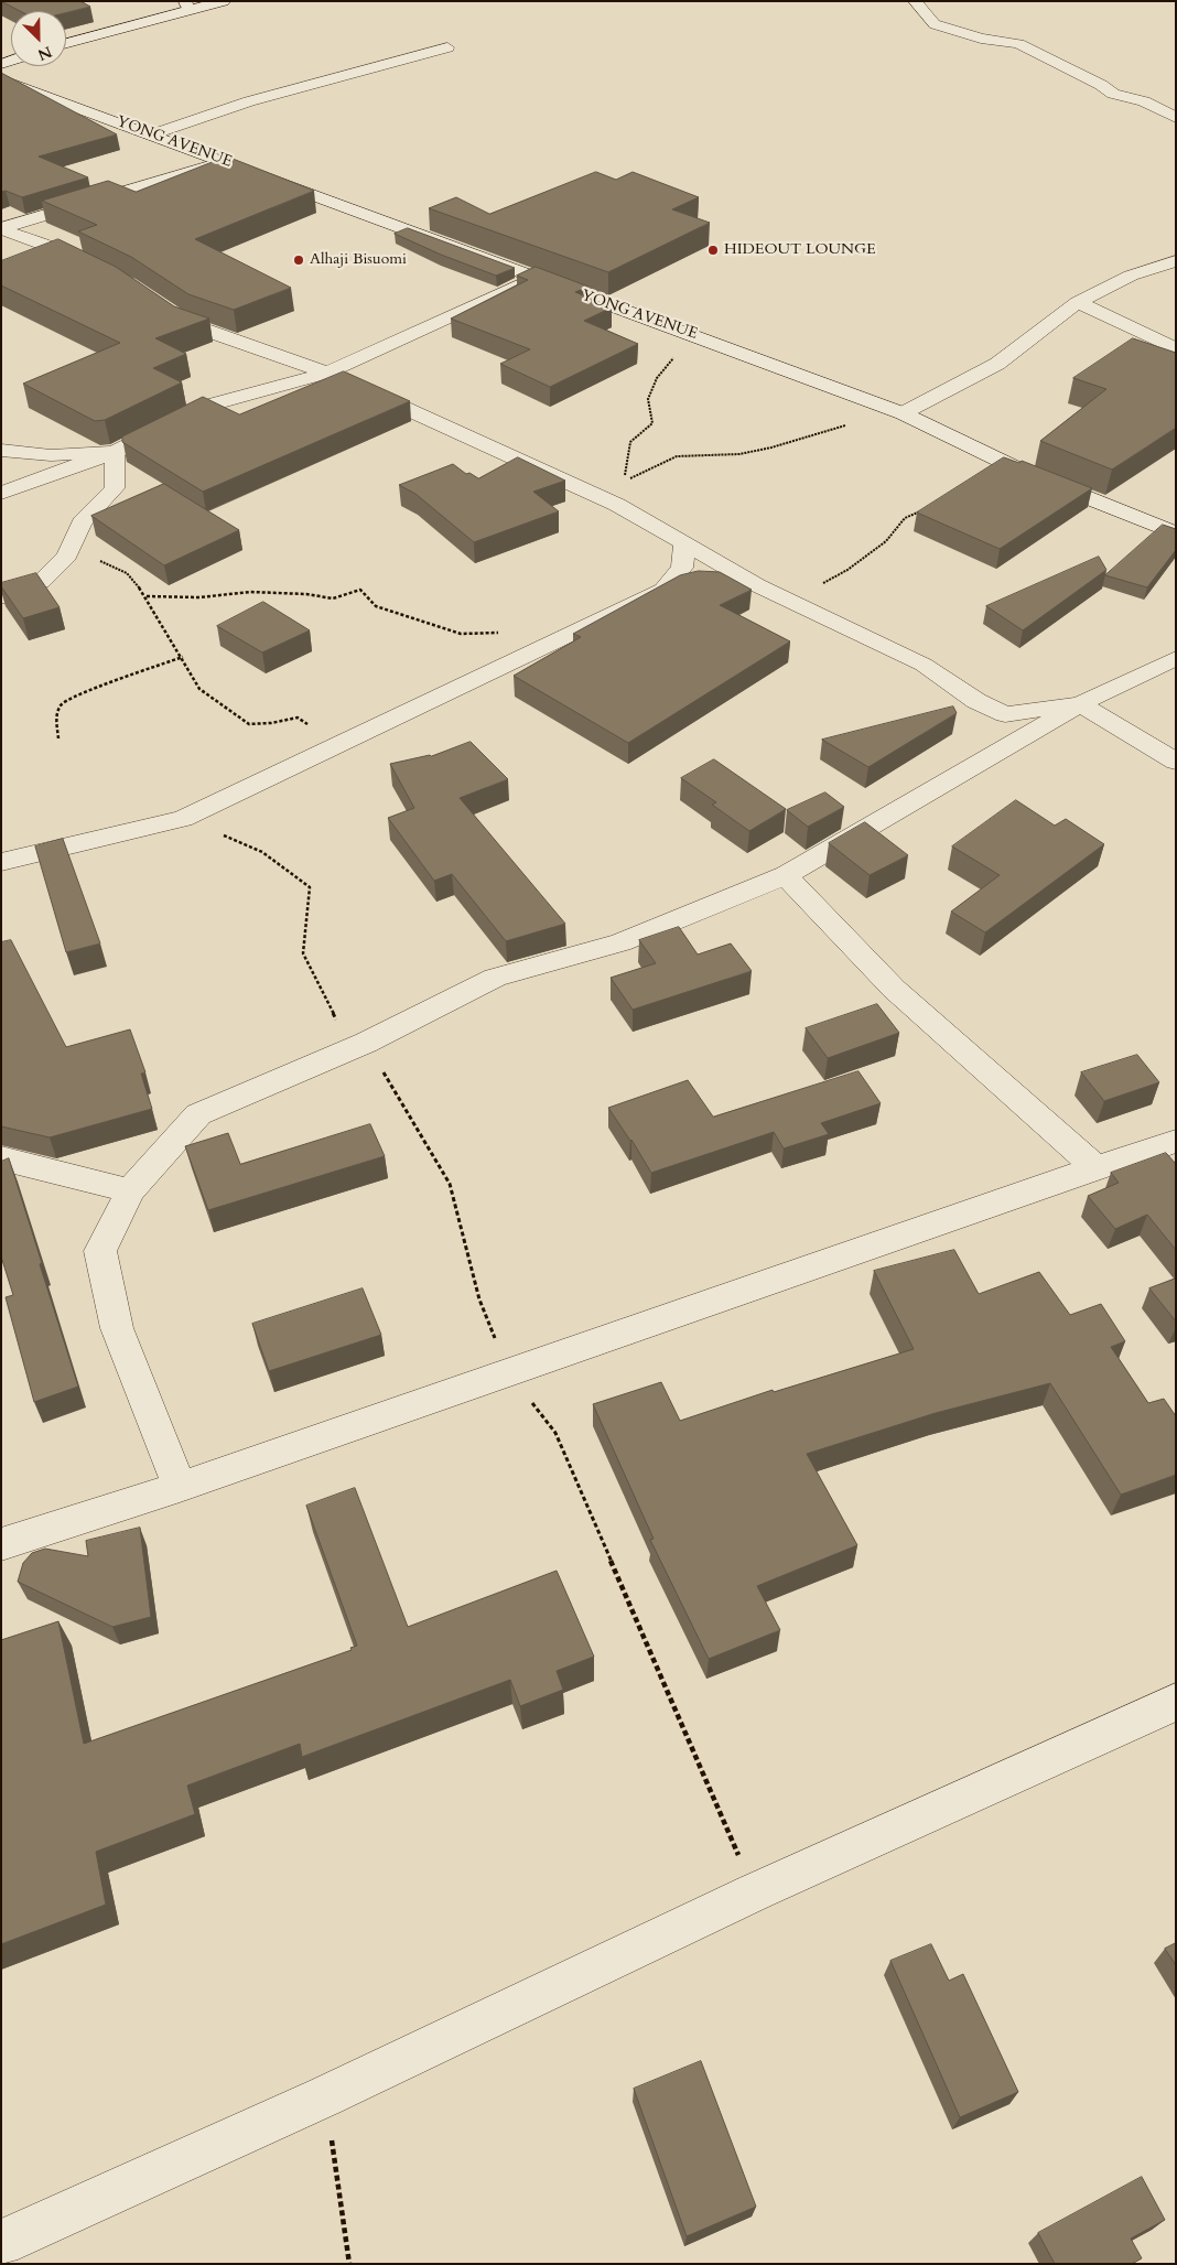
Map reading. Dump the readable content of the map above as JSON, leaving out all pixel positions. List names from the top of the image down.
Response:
{
  "streets": {
    "street": ["YONG AVENUE"]
  },
  "places": ["HIDEOUT LOUNGE", "Alhaji Bisuomi"],
  "north": "bottom right"
}
